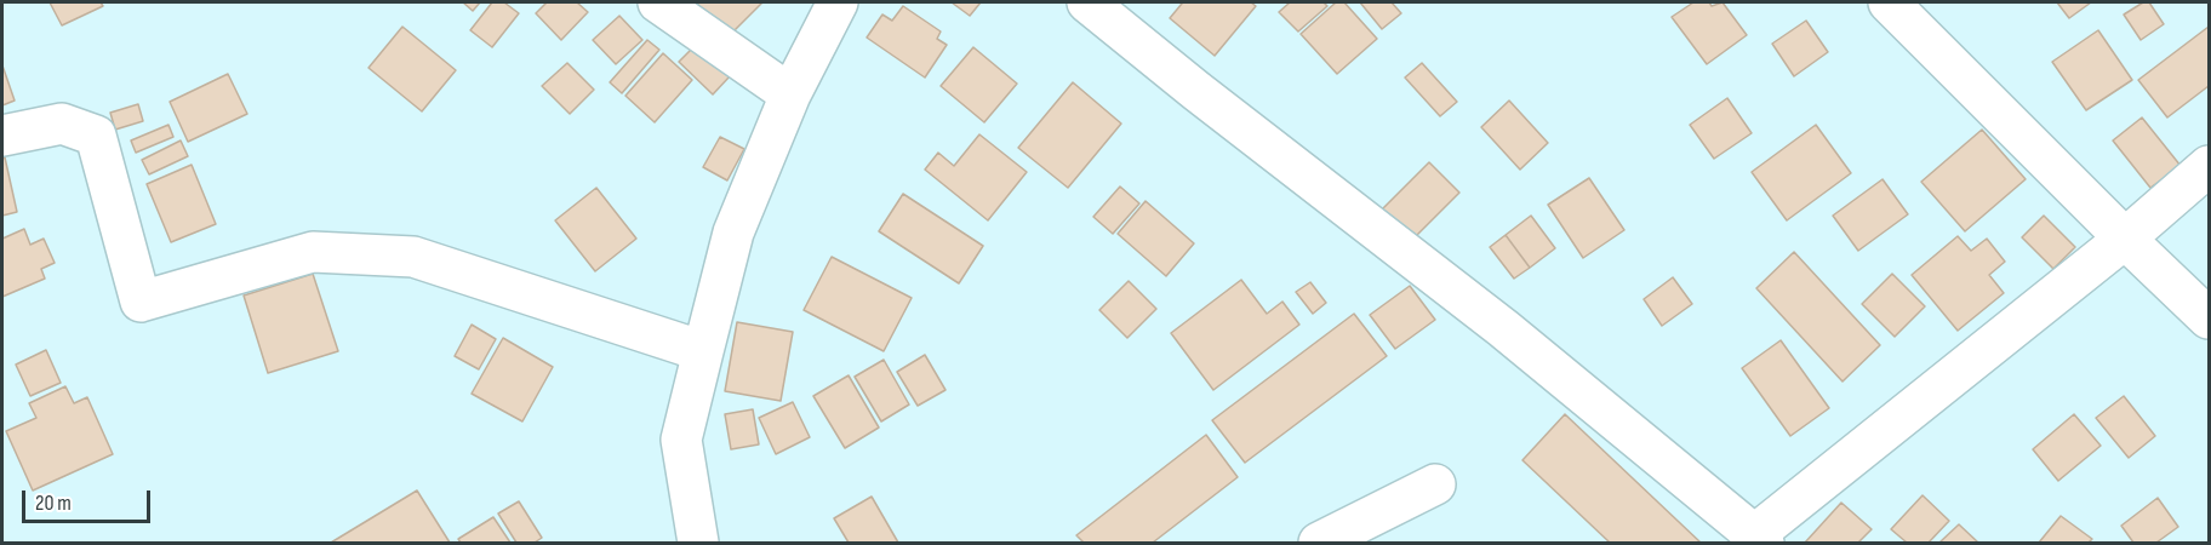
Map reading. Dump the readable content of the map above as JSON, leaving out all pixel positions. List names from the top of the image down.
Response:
{
  "scale_bar": "20 m"
}
